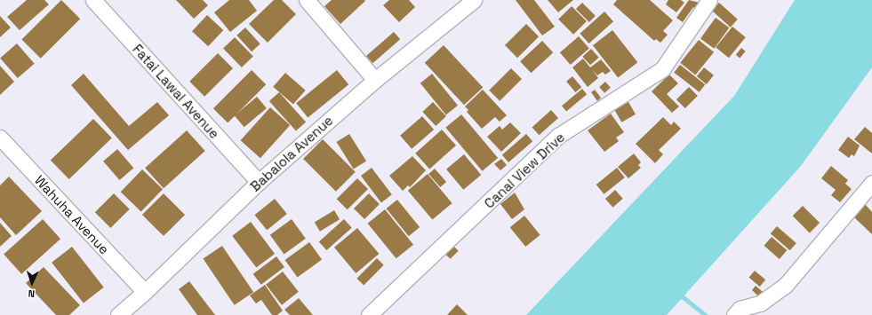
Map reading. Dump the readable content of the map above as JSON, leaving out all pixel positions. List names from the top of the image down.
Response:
{
  "streets": {
    "street": [
      "Fatai Lawal Avenue",
      "Babalola Avenue",
      "Canal View Drive",
      "Wahuha Avenue"
    ]
  },
  "crossings": [
    ["Fatai Lawal Avenue", "Babalola Avenue"],
    ["Babalola Avenue", "Wahuha Avenue"]
  ],
  "north": "bottom"
}
